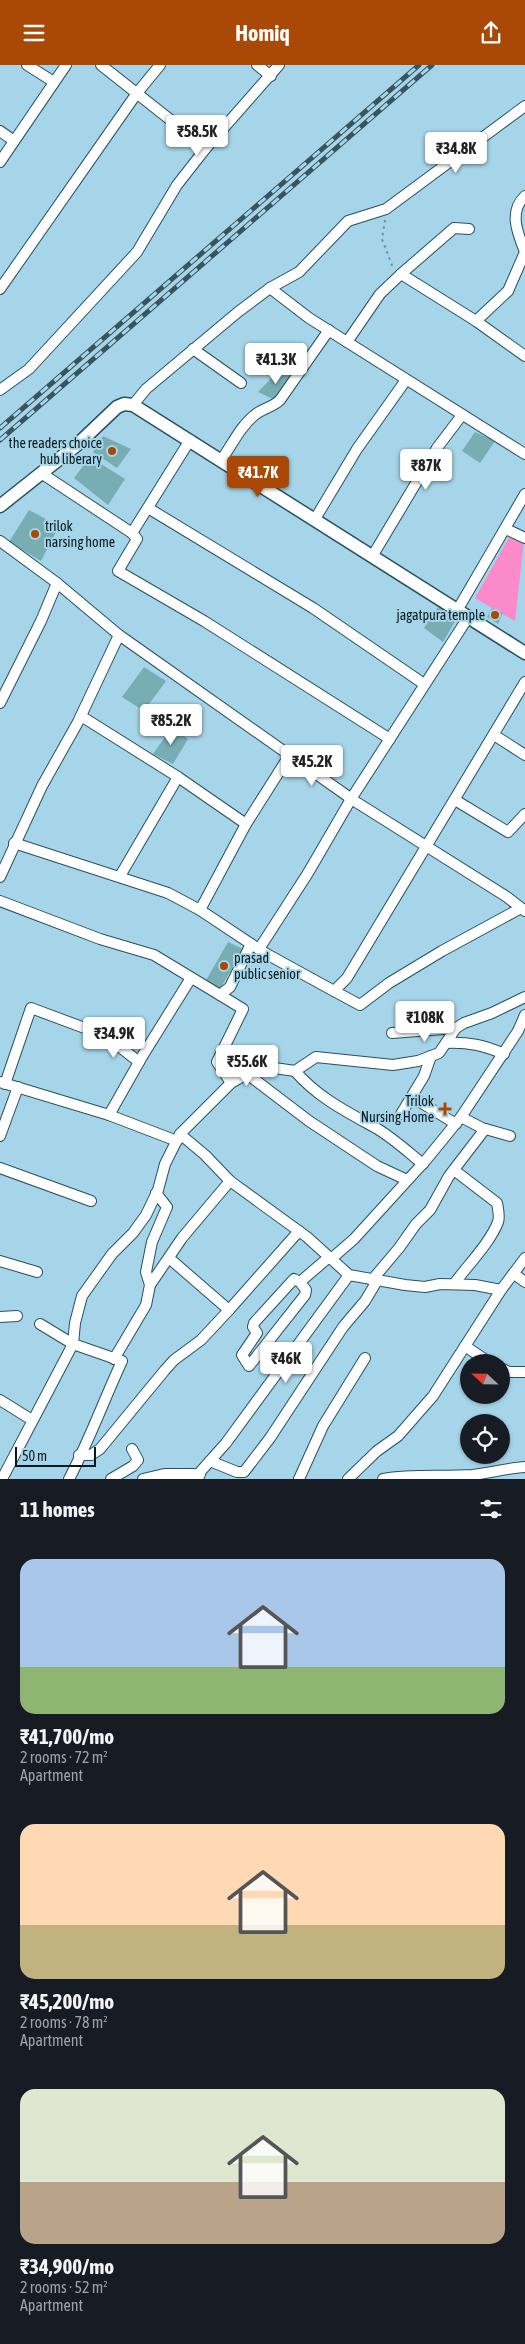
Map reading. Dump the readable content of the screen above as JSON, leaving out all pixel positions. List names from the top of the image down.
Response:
{
  "places": {
    "other": [
      "the readers choice hub liberary",
      "trilok narsing home",
      "jagatpura temple",
      "prasad public senior"
    ],
    "health": ["Trilok Nursing Home"]
  },
  "scale_bar": "50 m",
  "north": "left",
  "page": {
    "header": "Homiq",
    "price": [
      "₹58.5K",
      "₹34.8K",
      "₹41.3K",
      "₹87K",
      "₹41.7K",
      "₹85.2K",
      "₹45.2K",
      "₹108K",
      "₹34.9K",
      "₹55.6K",
      "₹46K"
    ],
    "scale": "50 m",
    "heading": "11 homes",
    "list": [
      {
        "name": "₹41,700/mo",
        "note": "2 rooms · 72 m² · Apartment"
      },
      {
        "name": "₹45,200/mo",
        "note": "2 rooms · 78 m² · Apartment"
      },
      {
        "name": "₹34,900/mo",
        "note": "2 rooms · 52 m² · Apartment"
      }
    ]
  }
}
